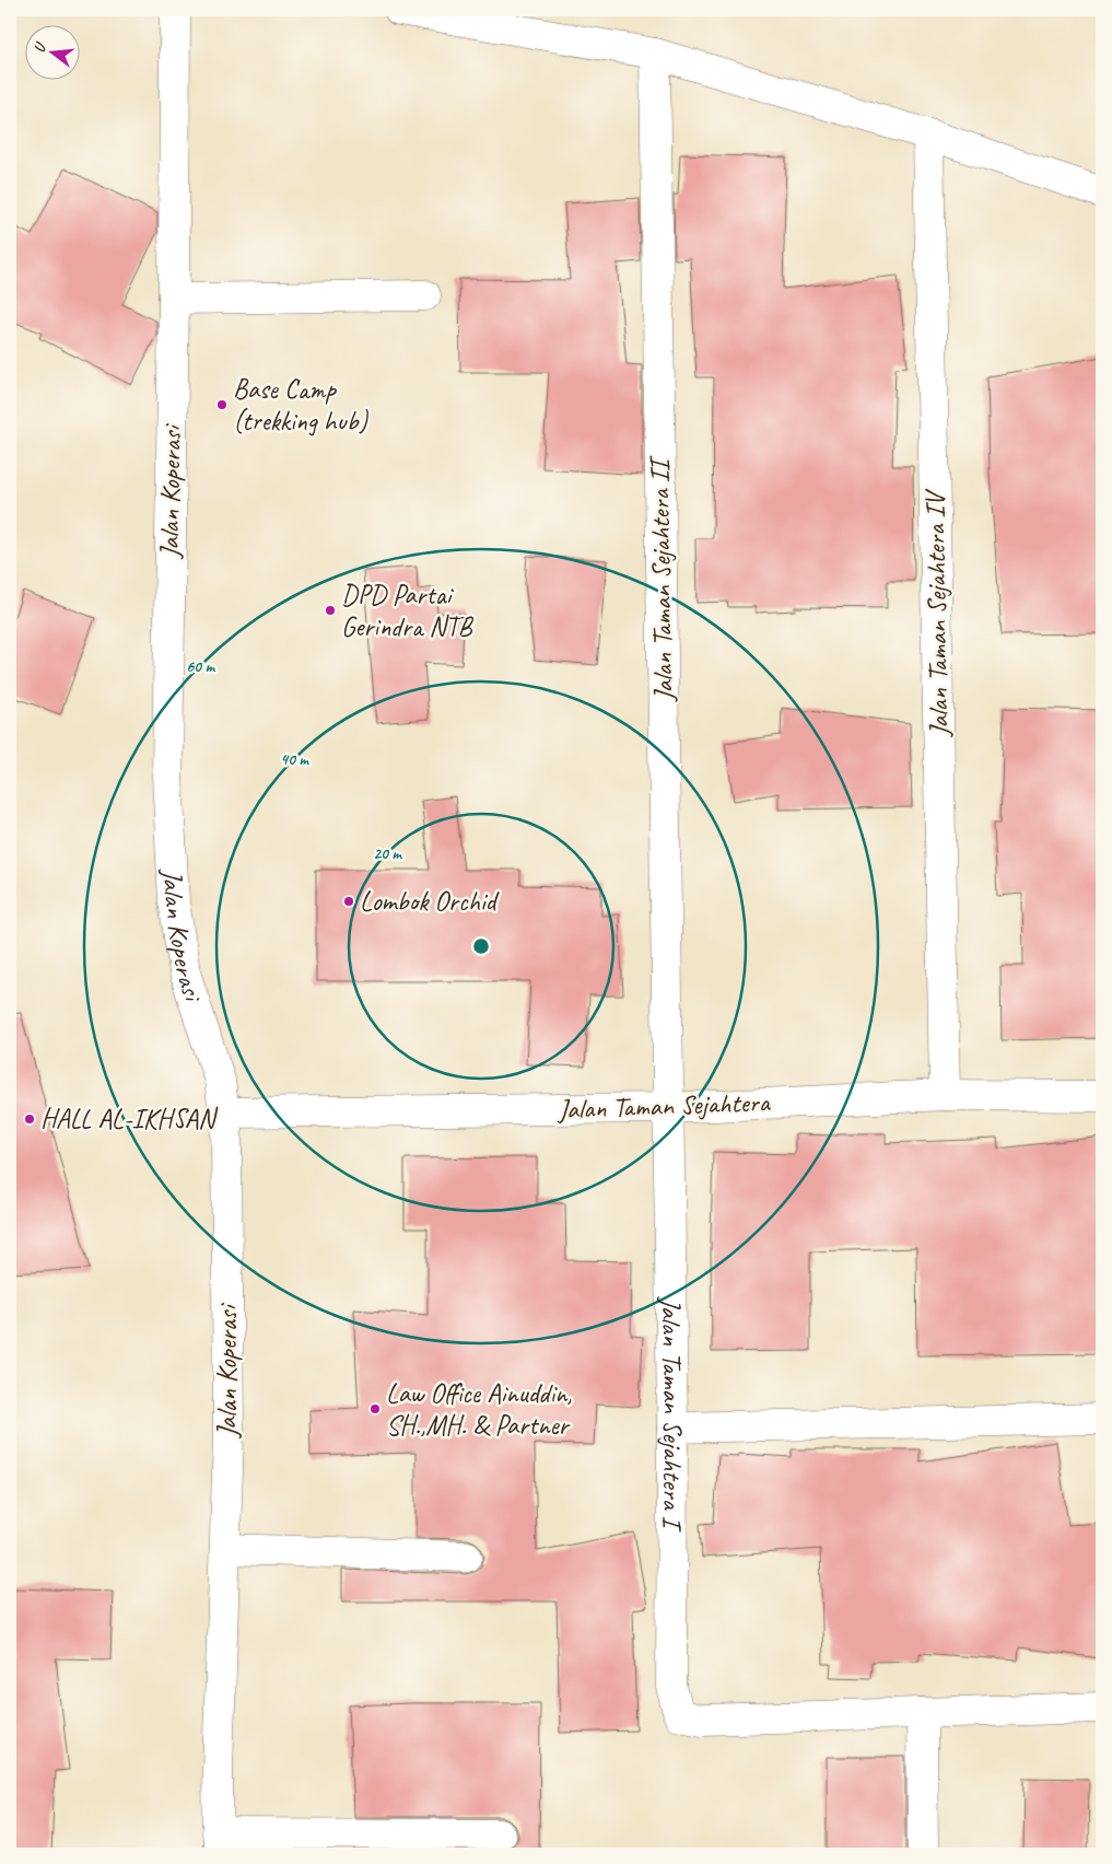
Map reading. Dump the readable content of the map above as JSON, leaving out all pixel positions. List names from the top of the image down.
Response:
{
  "streets": {
    "street": [
      "Jalan Koperasi",
      "Jalan Taman Sejahtera II",
      "Jalan Taman Sejahtera IV",
      "Jalan Taman Sejahtera",
      "Jalan Taman Sejahtera I"
    ]
  },
  "crossings": [
    ["Jalan Koperasi", "Jalan Taman Sejahtera"],
    ["Jalan Taman Sejahtera II", "Jalan Taman Sejahtera"],
    ["Jalan Taman Sejahtera II", "Jalan Taman Sejahtera I"],
    ["Jalan Taman Sejahtera IV", "Jalan Taman Sejahtera"],
    ["Jalan Taman Sejahtera", "Jalan Taman Sejahtera I"]
  ],
  "places": [
    "Base Camp (trekking hub)",
    "DPD Partai Gerindra NTB",
    "Lombok Orchid",
    "HALL AL-IKHSAN",
    "Law Office Ainuddin, SH.,MH. & Partner"
  ],
  "north": "left",
  "rings": ["60 m", "40 m", "20 m"]
}
